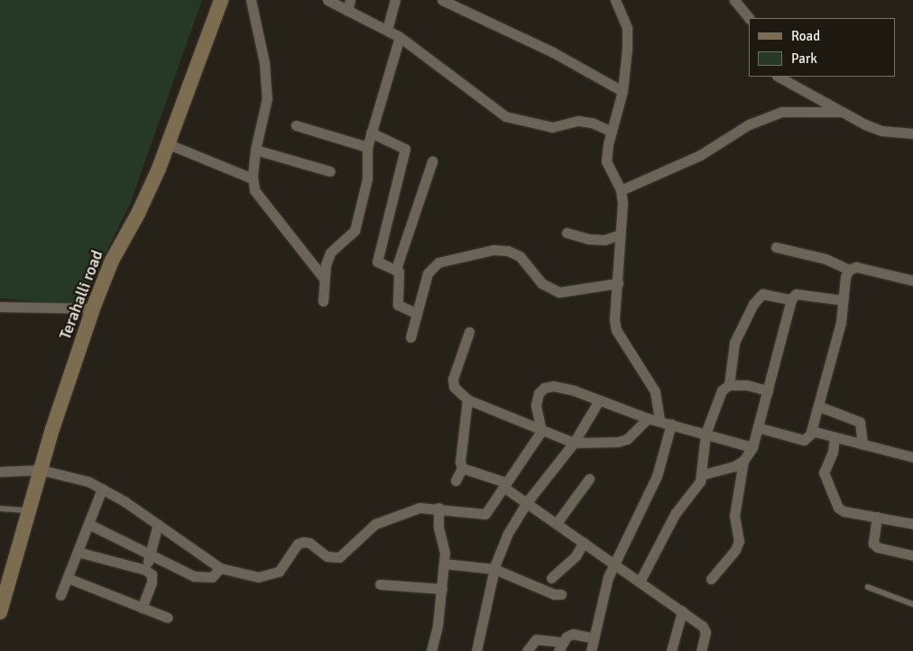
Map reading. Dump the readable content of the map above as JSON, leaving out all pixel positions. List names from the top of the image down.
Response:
{
  "streets": {
    "street": ["Terahalli road"]
  },
  "legend": ["Road", "Park"]
}
